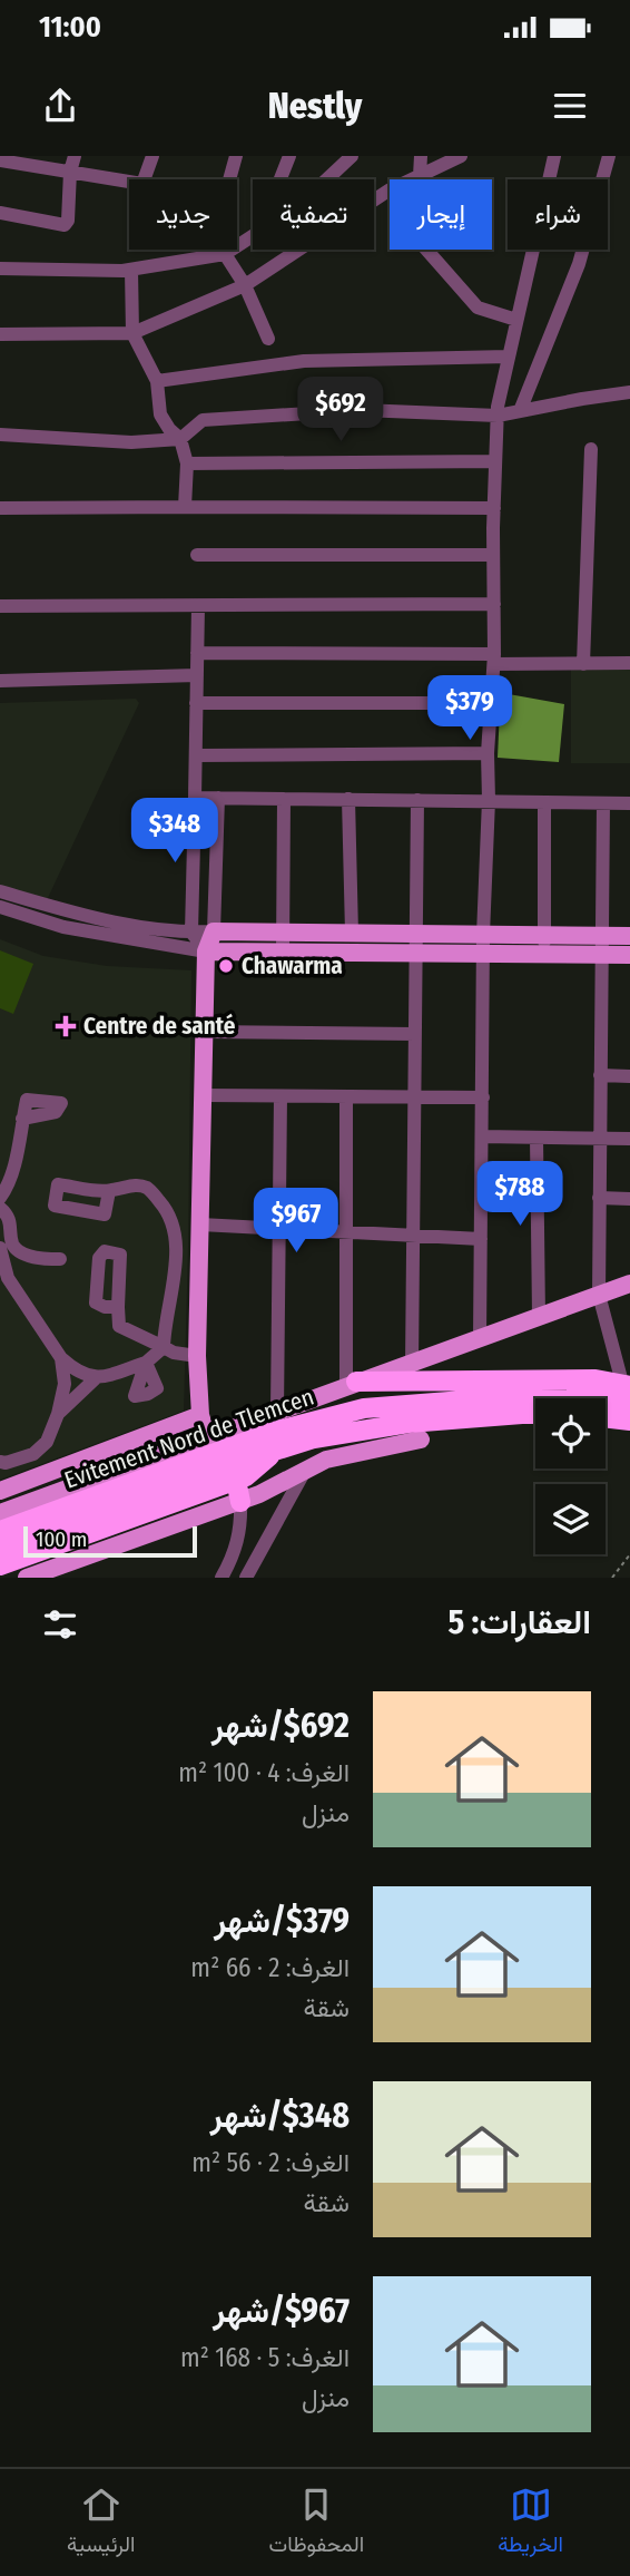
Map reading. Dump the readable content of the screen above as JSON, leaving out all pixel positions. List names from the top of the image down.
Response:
{
  "streets": {
    "highway": ["Evitement Nord de Tlemcen"]
  },
  "places": {
    "other": ["Chawarma"],
    "health": ["Centre de santé"]
  },
  "scale_bar": "100 m",
  "page": {
    "status": "11:00",
    "header": "Nestly",
    "chip": [
      "شراء",
      "إيجار",
      "تصفية",
      "جديد"
    ],
    "price": [
      "$692",
      "$379",
      "$348",
      "$788",
      "$967"
    ],
    "scale": "100 m",
    "heading": "العقارات: 5",
    "list": [
      {
        "name": "$692/شهر",
        "note": "الغرف: 4 · 100 m² · منزل"
      },
      {
        "name": "$379/شهر",
        "note": "الغرف: 2 · 66 m² · شقة"
      },
      {
        "name": "$348/شهر",
        "note": "الغرف: 2 · 56 m² · شقة"
      },
      {
        "name": "$967/شهر",
        "note": "الغرف: 5 · 168 m² · منزل"
      }
    ],
    "tabs": ["الخريطة", "المحفوظات", "الرئيسية"]
  }
}
